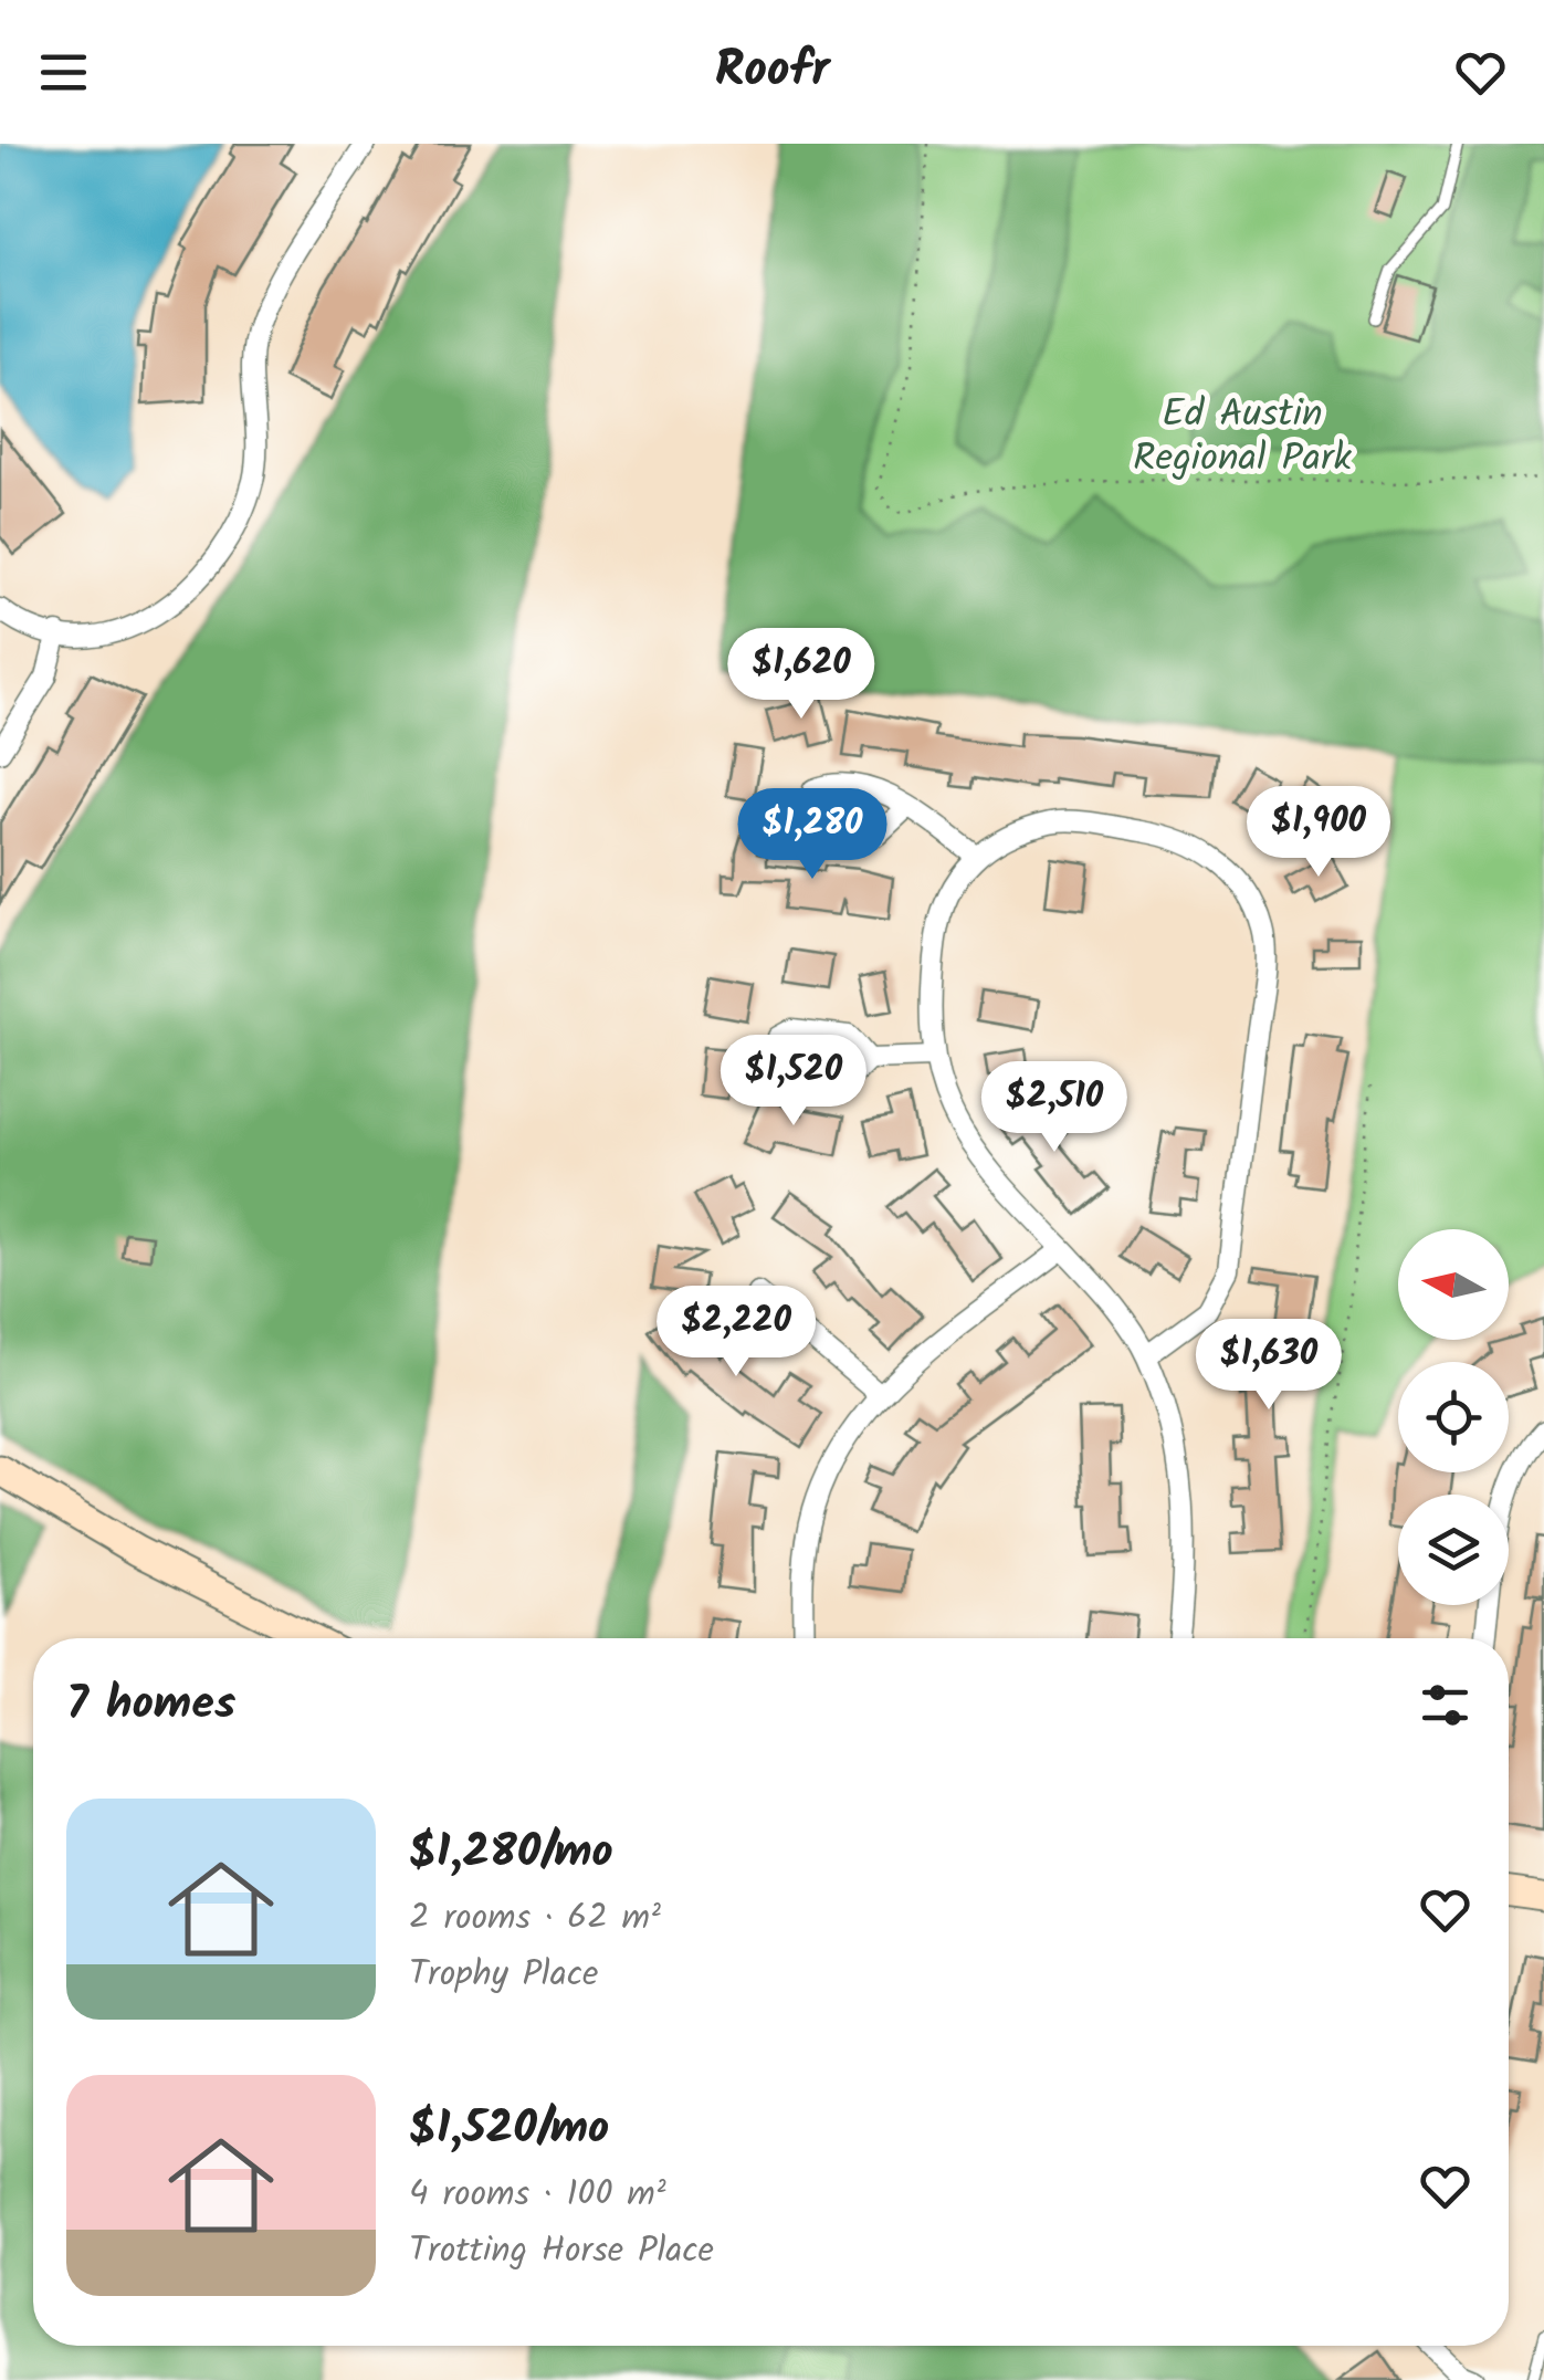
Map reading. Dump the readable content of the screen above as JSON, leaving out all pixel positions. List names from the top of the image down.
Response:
{
  "parks": ["Ed Austin Regional Park"],
  "north": "left",
  "page": {
    "header": "Roofr",
    "price": [
      "$1,620",
      "$1,900",
      "$1,280",
      "$1,520",
      "$2,510",
      "$2,220",
      "$1,630"
    ],
    "heading": "7 homes",
    "list": [
      {
        "name": "$1,280/mo",
        "note": "2 rooms · 62 m² · Trophy Place"
      },
      {
        "name": "$1,520/mo",
        "note": "4 rooms · 100 m² · Trotting Horse Place"
      }
    ]
  }
}
